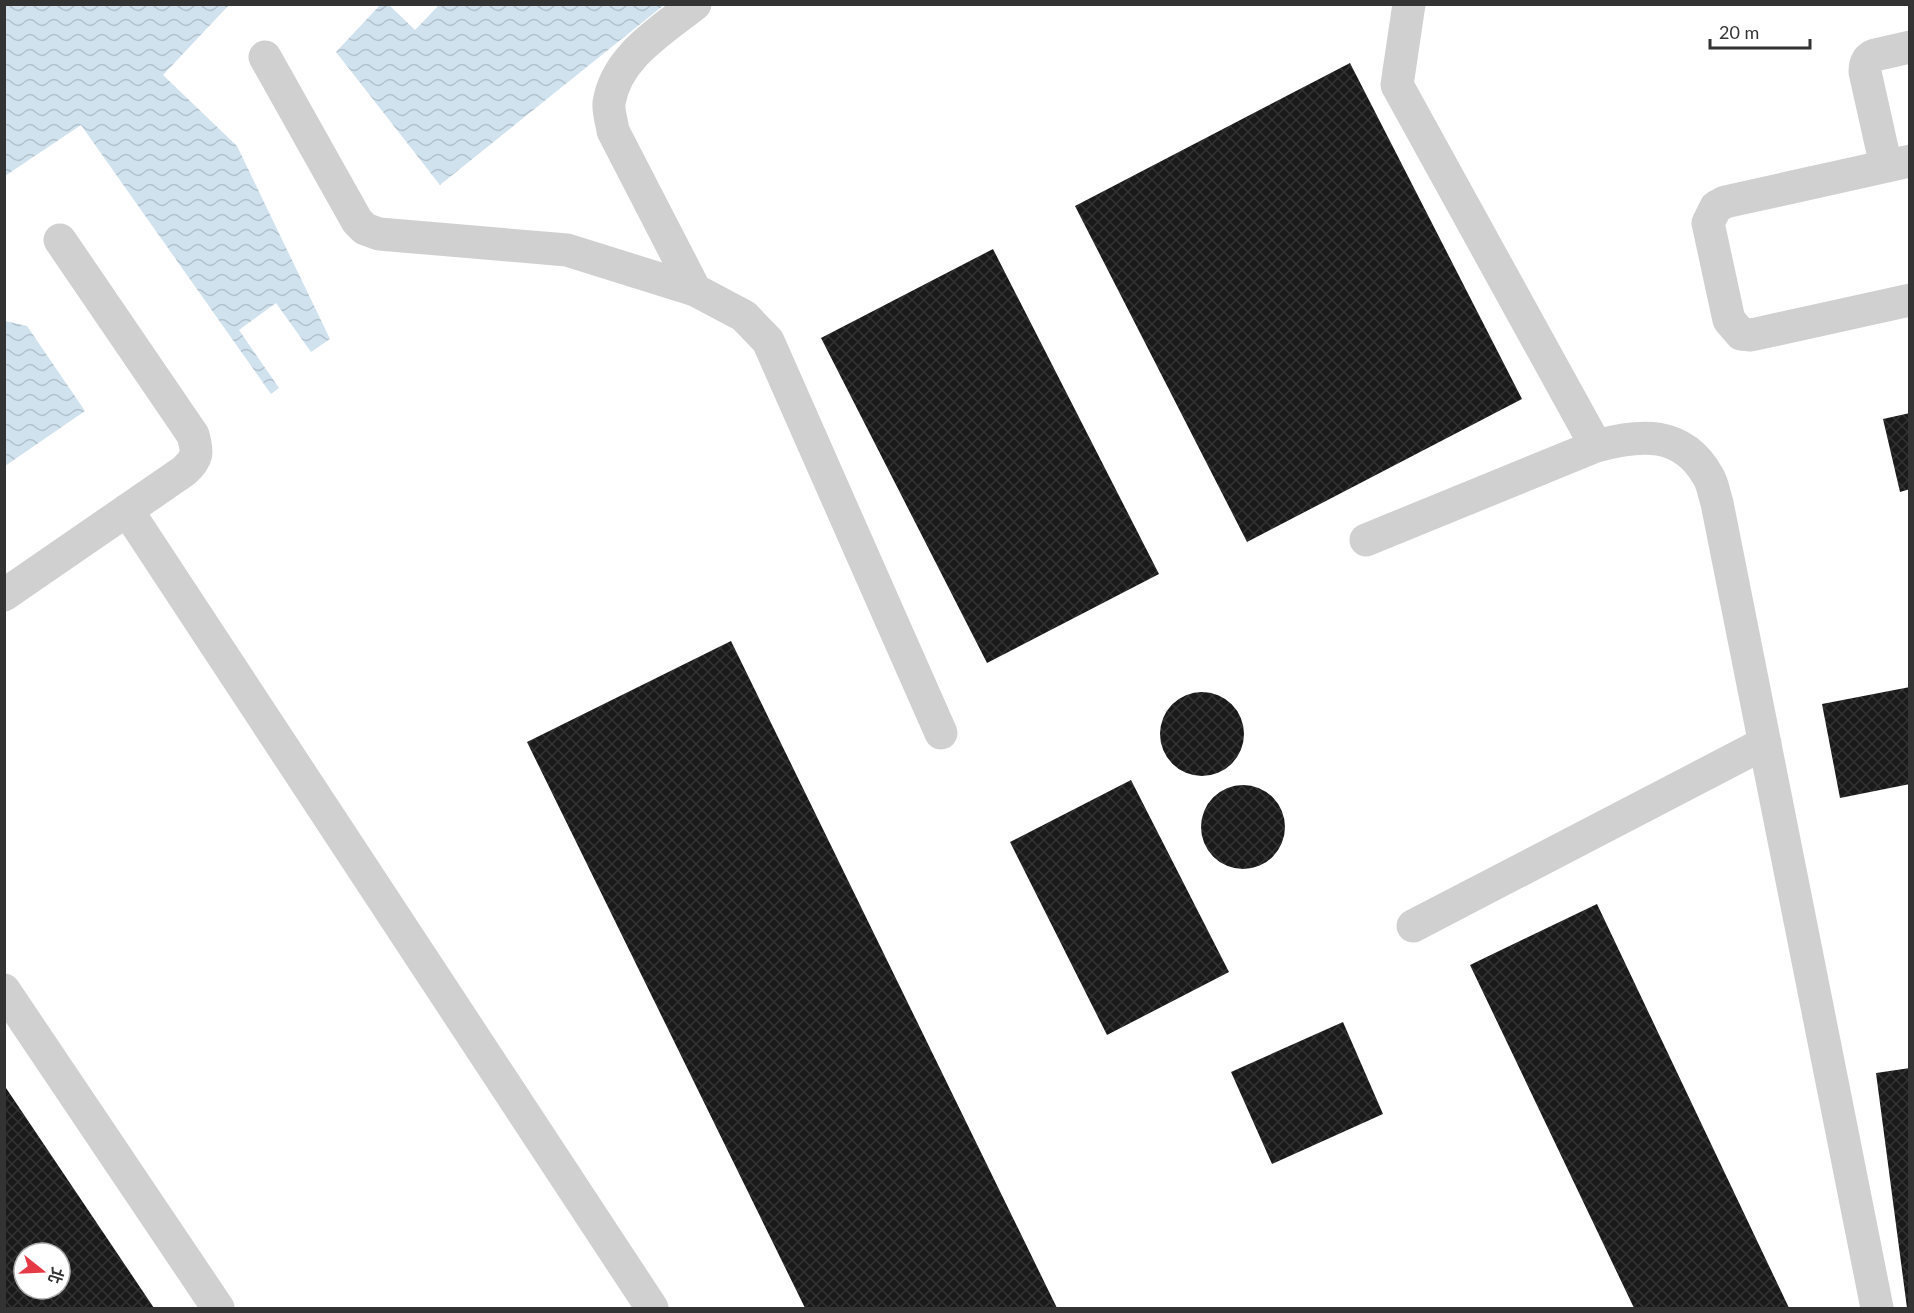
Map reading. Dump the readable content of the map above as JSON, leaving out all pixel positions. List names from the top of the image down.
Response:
{
  "scale_bar": "20 m",
  "north": "right"
}
